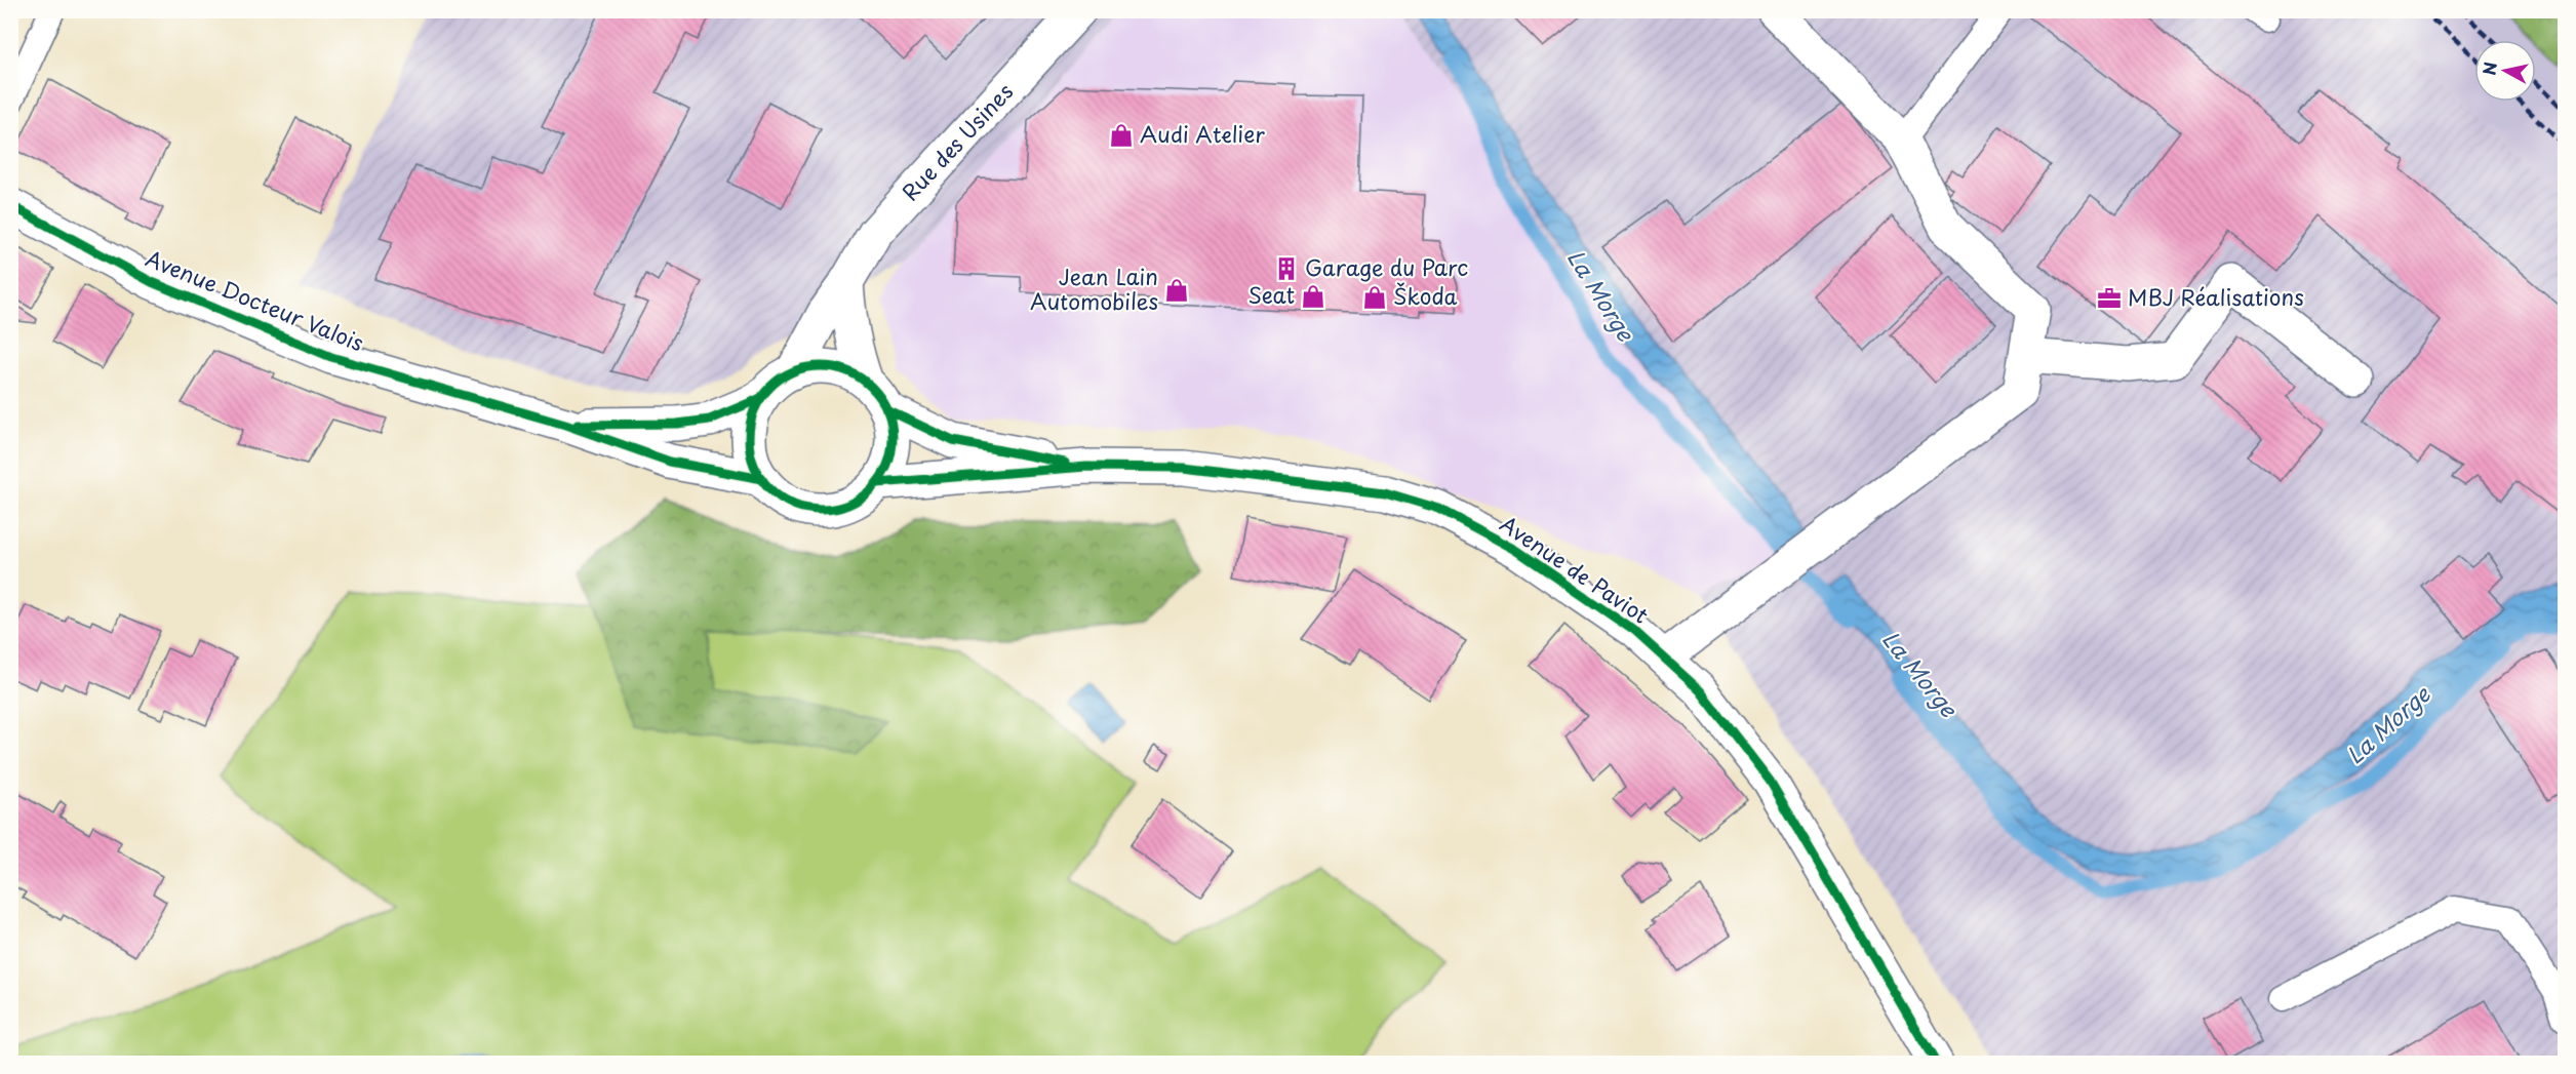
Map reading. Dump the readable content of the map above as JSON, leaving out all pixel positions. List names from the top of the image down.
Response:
{
  "streets": {
    "main road": ["Rue des Usines", "Avenue Docteur Valois", "Avenue de Paviot"]
  },
  "crossings": [
    ["Rue des Usines", "Avenue Docteur Valois"],
    ["Rue des Usines", "Avenue de Paviot"],
    ["Avenue Docteur Valois", "Avenue de Paviot"]
  ],
  "water": ["La Morge"],
  "places": {
    "shop": [
      "Audi Atelier",
      "Jean Lain Automobiles",
      "Seat",
      "Škoda"
    ],
    "building": ["Garage du Parc"],
    "office": ["MBJ Réalisations"]
  },
  "north": "left"
}
